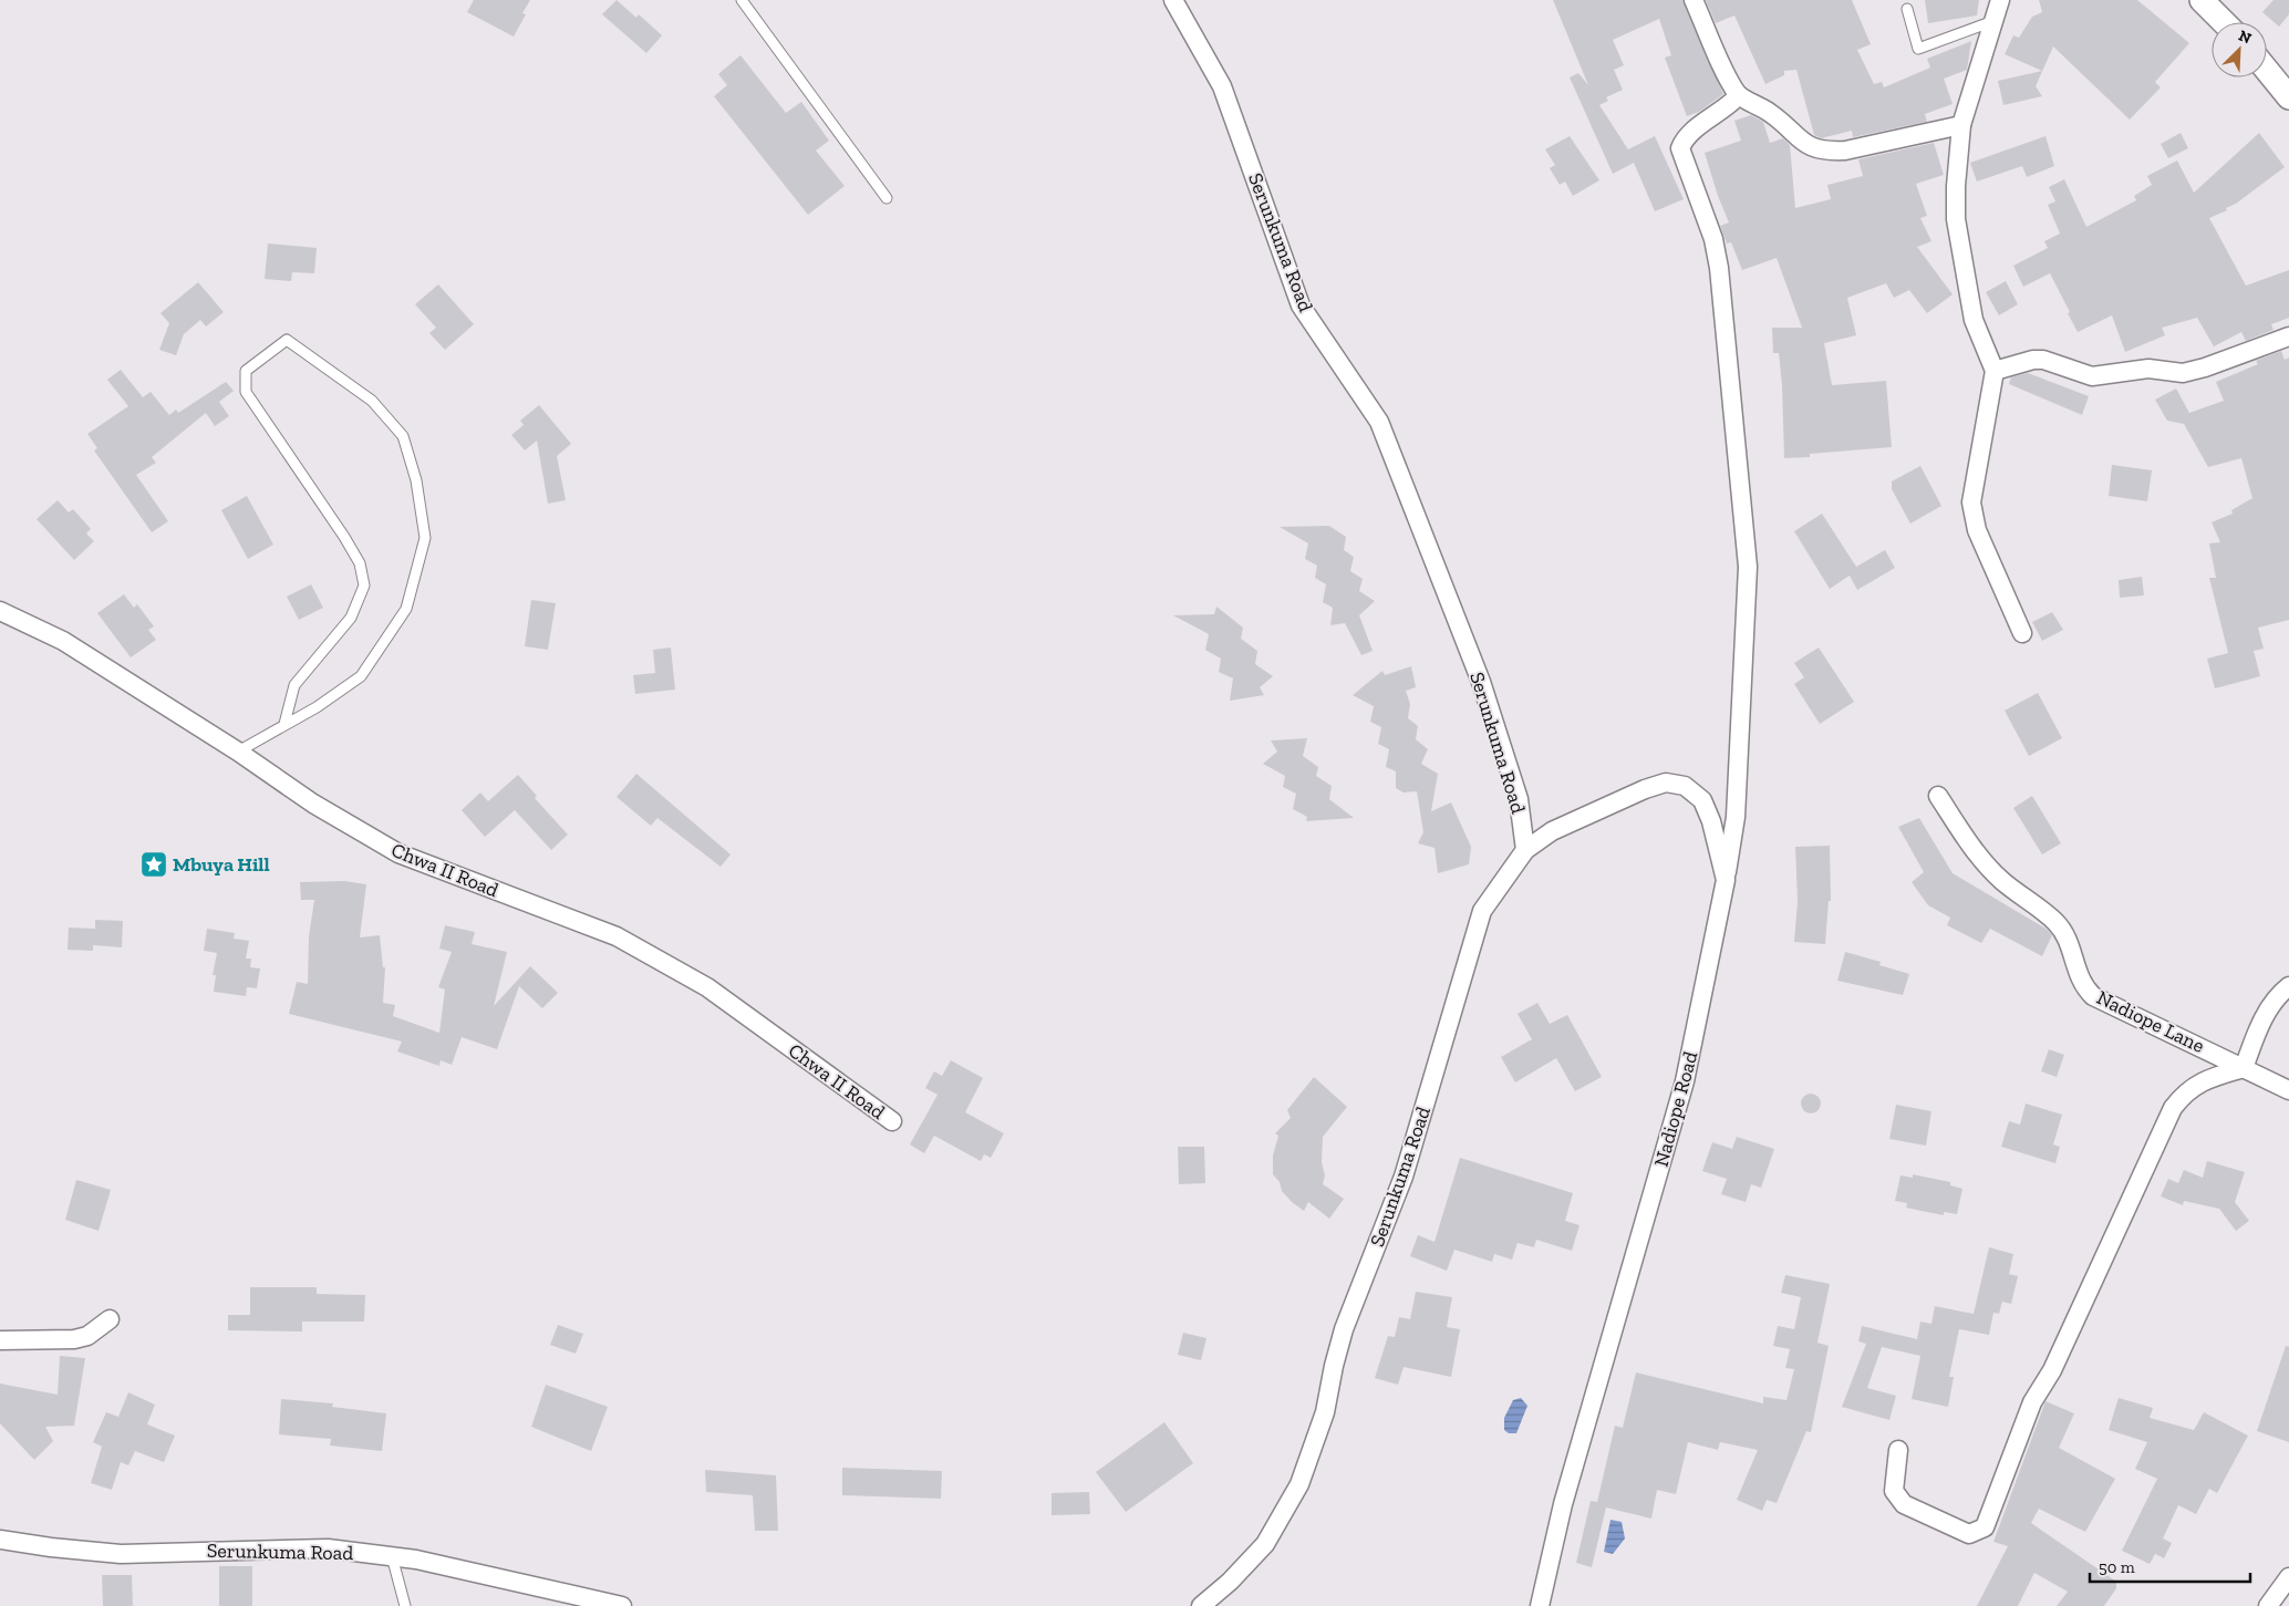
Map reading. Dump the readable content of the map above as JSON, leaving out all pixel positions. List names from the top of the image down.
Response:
{
  "streets": {
    "street": [
      "Serunkuma Road",
      "Chwa II Road",
      "Nadiope Lane",
      "Nadiope Road"
    ]
  },
  "crossings": [
    ["Serunkuma Road", "Nadiope Road"]
  ],
  "places": {
    "place": ["Mbuya Hill"]
  },
  "scale_bar": "50 m",
  "north": "top right"
}
